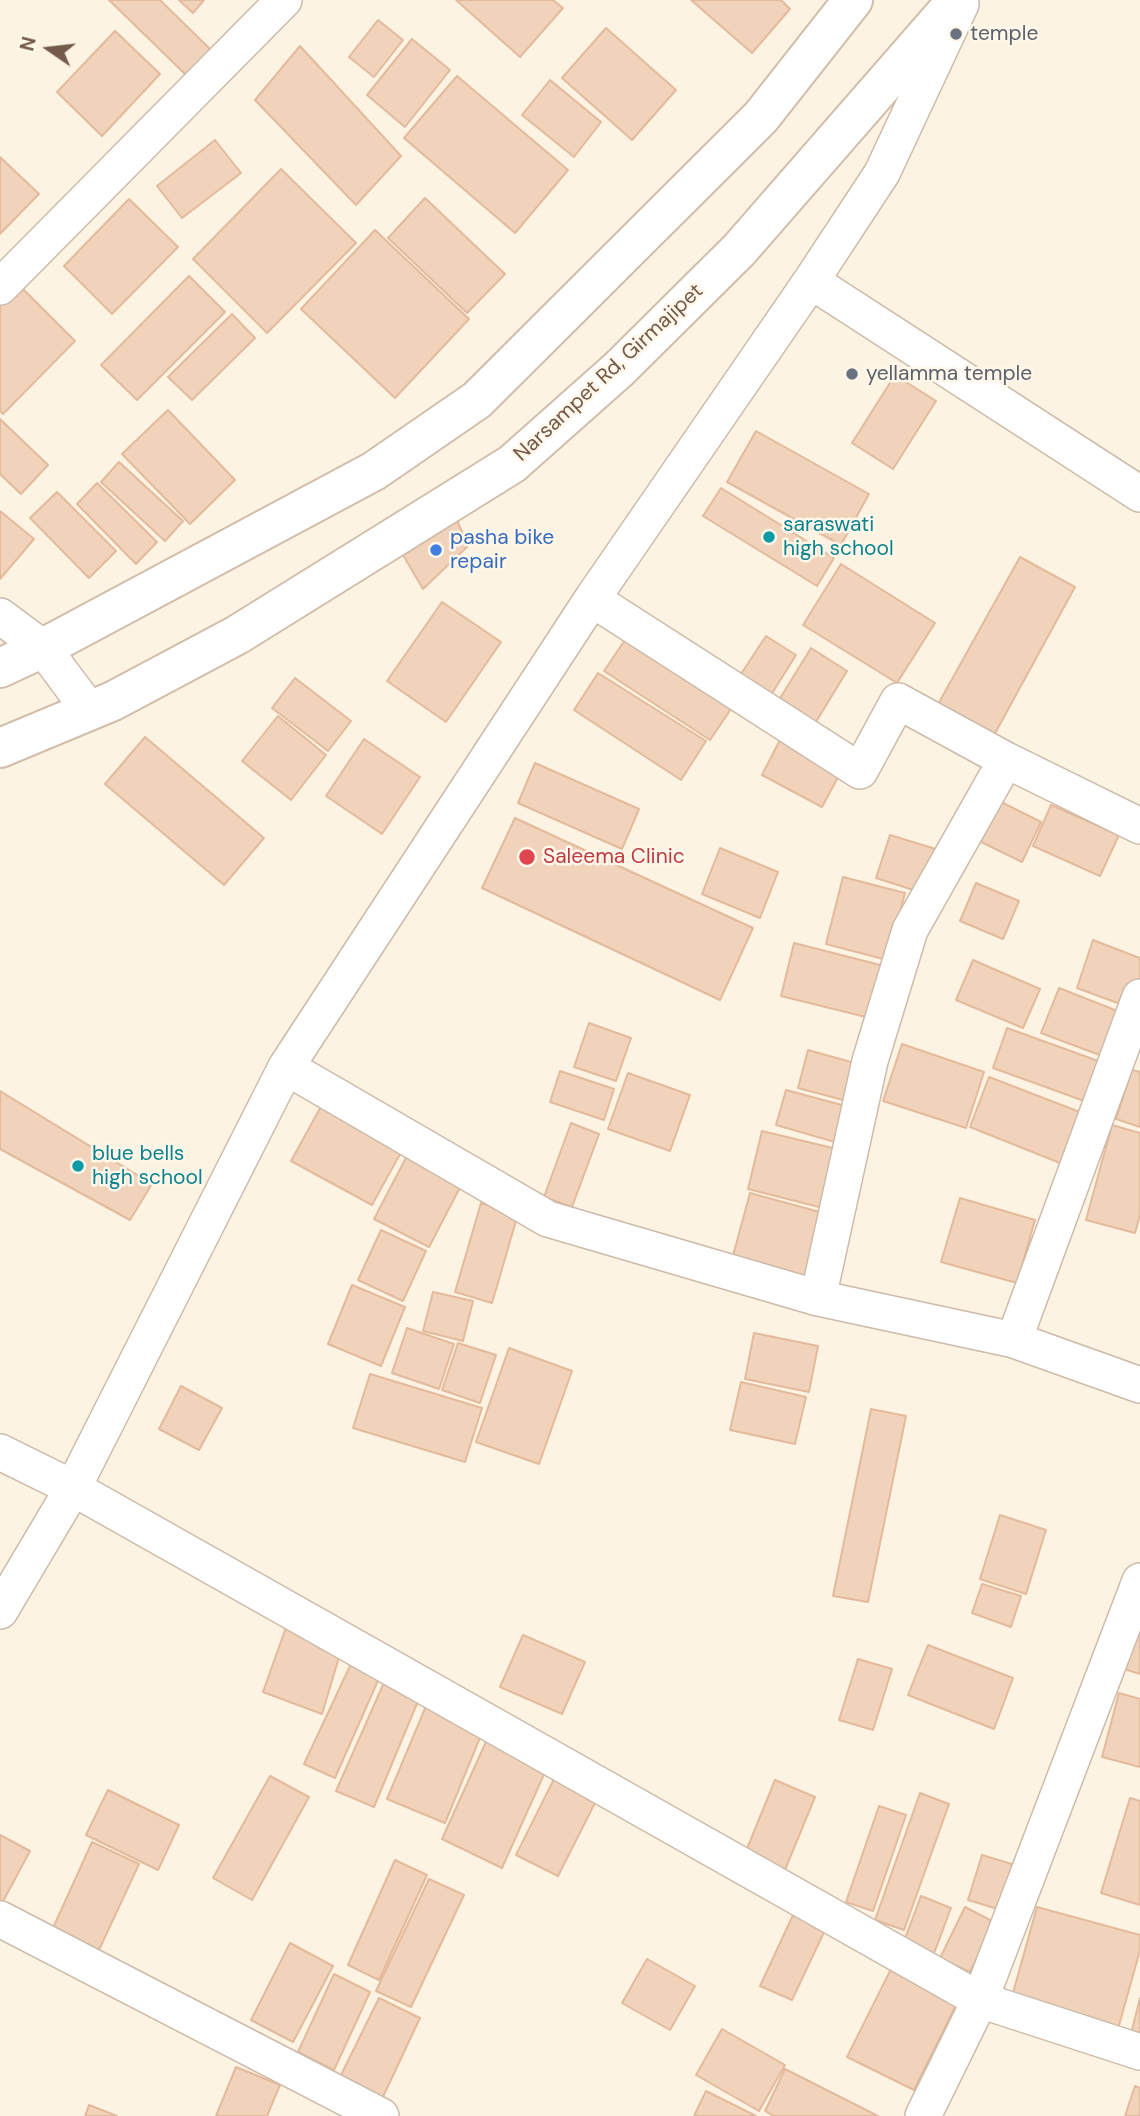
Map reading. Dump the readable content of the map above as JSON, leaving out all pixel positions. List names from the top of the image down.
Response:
{
  "streets": {
    "main road": ["Narsampet Rd, Girmajipet"]
  },
  "places": [
    "temple",
    "yellamma temple",
    "saraswati high school",
    "pasha bike repair",
    "Saleema Clinic",
    "blue bells high school"
  ],
  "north": "left"
}
